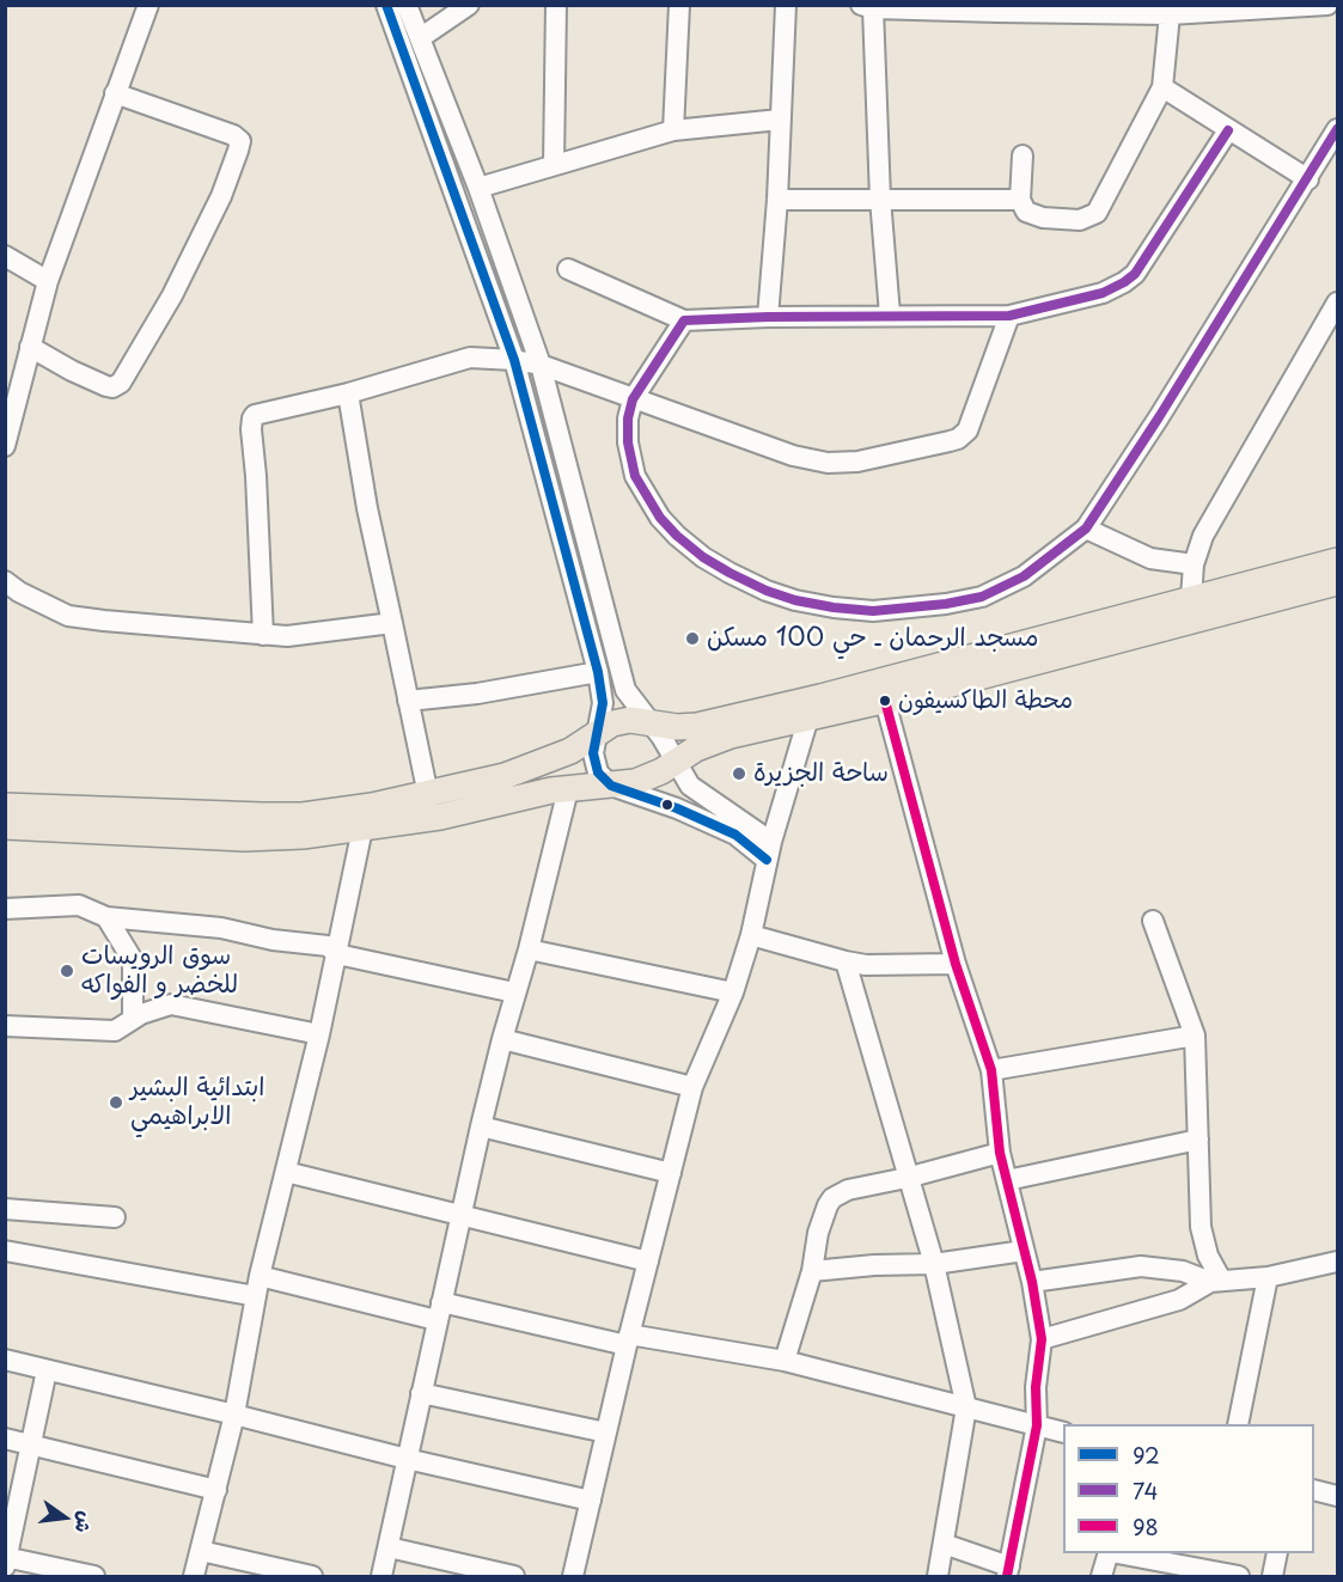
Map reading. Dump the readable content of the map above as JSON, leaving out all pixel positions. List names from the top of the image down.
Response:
{
  "places": [
    "مسجد الرحمان ـ حي 100 مسكن",
    "محطة الطاكسيفون",
    "ساحة الجزيرة",
    "سوق الرويسات للخضر و الفواكه",
    "ابتدائية البشير الابراهيمي"
  ],
  "lines": ["transit line 92", "transit line 74", "transit line 98"],
  "legend": ["92", "74", "98"],
  "north": "right"
}
